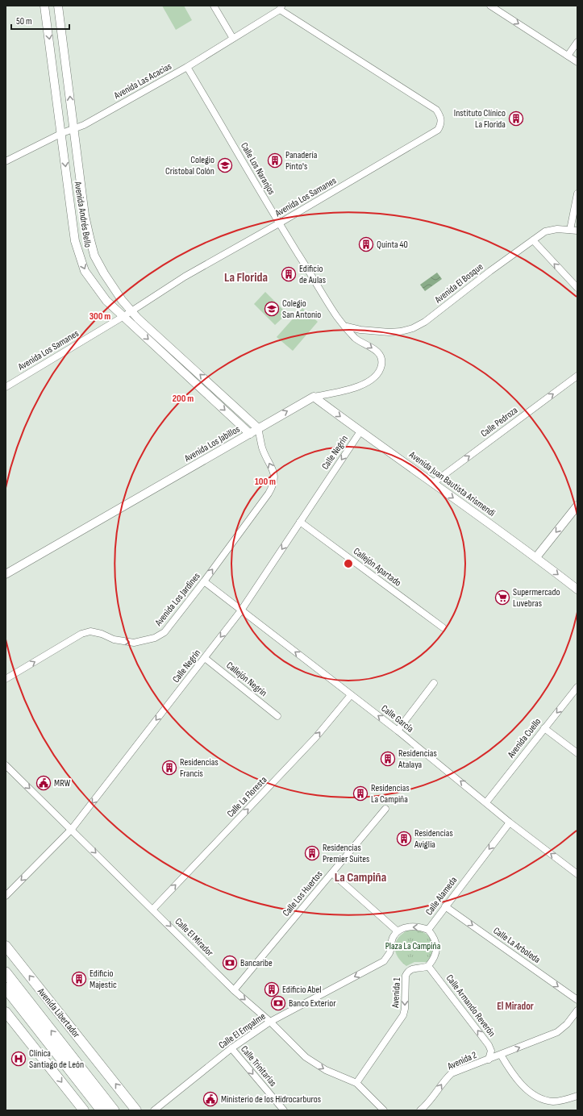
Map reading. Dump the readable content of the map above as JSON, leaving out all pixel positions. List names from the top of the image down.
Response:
{
  "streets": {
    "main road": ["Avenida Libertador"],
    "street": [
      "Avenida Las Acacias",
      "Calle Los Naranjos",
      "Avenida Los Samanes",
      "Avenida Andrés Bello",
      "Avenida El Bosque",
      "Calle Pedroza",
      "Avenida Los Jabillos",
      "Calle Negrín",
      "Avenida Juan Bautista Arismendi",
      "Callejón Apartado",
      "Avenida Los Jardines",
      "Callejón Negrín",
      "Calle García",
      "Avenida Cuello",
      "Calle La Floresta",
      "Calle Los Huertos",
      "Calle Alameda",
      "Calle El Mirador",
      "Calle La Arboleda",
      "Avenida 1",
      "Calle Armando Reverón",
      "Calle El Empalme",
      "Avenida 2",
      "Calle Trinitarias"
    ]
  },
  "crossings": [
    ["Avenida Las Acacias", "Calle Los Naranjos"],
    ["Avenida Las Acacias", "Avenida Los Samanes"],
    ["Avenida Las Acacias", "Avenida Andrés Bello"],
    ["Calle Los Naranjos", "Avenida Los Samanes"],
    ["Calle Los Naranjos", "Avenida El Bosque"],
    ["Calle Los Naranjos", "Avenida Los Jabillos"],
    ["Avenida Los Samanes", "Avenida Andrés Bello"],
    ["Avenida Andrés Bello", "Avenida Los Jabillos"],
    ["Avenida Andrés Bello", "Avenida Los Jardines"],
    ["Avenida El Bosque", "Avenida Los Jabillos"],
    ["Calle Pedroza", "Avenida Juan Bautista Arismendi"],
    ["Avenida Los Jabillos", "Avenida Juan Bautista Arismendi"],
    ["Avenida Los Jabillos", "Avenida Los Jardines"],
    ["Calle Negrín", "Avenida Juan Bautista Arismendi"],
    ["Calle Negrín", "Callejón Apartado"],
    ["Calle Negrín", "Callejón Negrín"],
    ["Calle Negrín", "Calle García"],
    ["Calle Negrín", "Calle El Mirador"],
    ["Avenida Los Jardines", "Calle García"],
    ["Calle García", "Avenida Cuello"],
    ["Calle García", "Calle La Floresta"],
    ["Calle García", "Calle Alameda"],
    ["Calle La Floresta", "Calle El Mirador"],
    ["Calle Los Huertos", "Calle El Mirador"],
    ["Calle Alameda", "Calle La Arboleda"],
    ["Calle Alameda", "Calle El Empalme"],
    ["Calle El Mirador", "Avenida 1"],
    ["Calle El Mirador", "Calle El Empalme"],
    ["Avenida 1", "Calle Armando Reverón"],
    ["Calle Armando Reverón", "Avenida 2"],
    ["Calle El Empalme", "Calle Trinitarias"]
  ],
  "one_way": [
    "Calle Pedroza",
    "Calle Negrín",
    "Avenida Juan Bautista Arismendi",
    "Avenida Los Jardines",
    "Calle García",
    "Avenida Cuello",
    "Calle La Floresta",
    "Calle Alameda",
    "Calle El Mirador",
    "Calle La Arboleda",
    "Avenida 1",
    "Calle Armando Reverón",
    "Calle El Empalme",
    "Avenida 2",
    "Calle Trinitarias"
  ],
  "districts": ["La Florida", "La Campiña", "El Mirador"],
  "parks": ["Plaza La Campiña"],
  "places": {
    "building": [
      "Instituto Clínico La Florida",
      "Panadería Pinto's",
      "Quinta 40",
      "Edificio de Aulas",
      "Residencias Atalaya",
      "Residencias Francis",
      "Residencias La Campiña",
      "Residencias Aviglia",
      "Residencias Premier Suites",
      "Edificio Majestic",
      "Edificio Abel"
    ],
    "school or university": ["Colegio Cristobal Colón", "Colegio San Antonio"],
    "supermarket": ["Supermercado Luvebras"],
    "public building": ["MRW", "Ministerio de los Hidrocarburos"],
    "bank": ["Bancaribe", "Banco Exterior"],
    "hospital": ["Clínica Santiago de León"]
  },
  "scale_bar": "50 m",
  "rings": ["300 m", "200 m", "100 m"]
}
